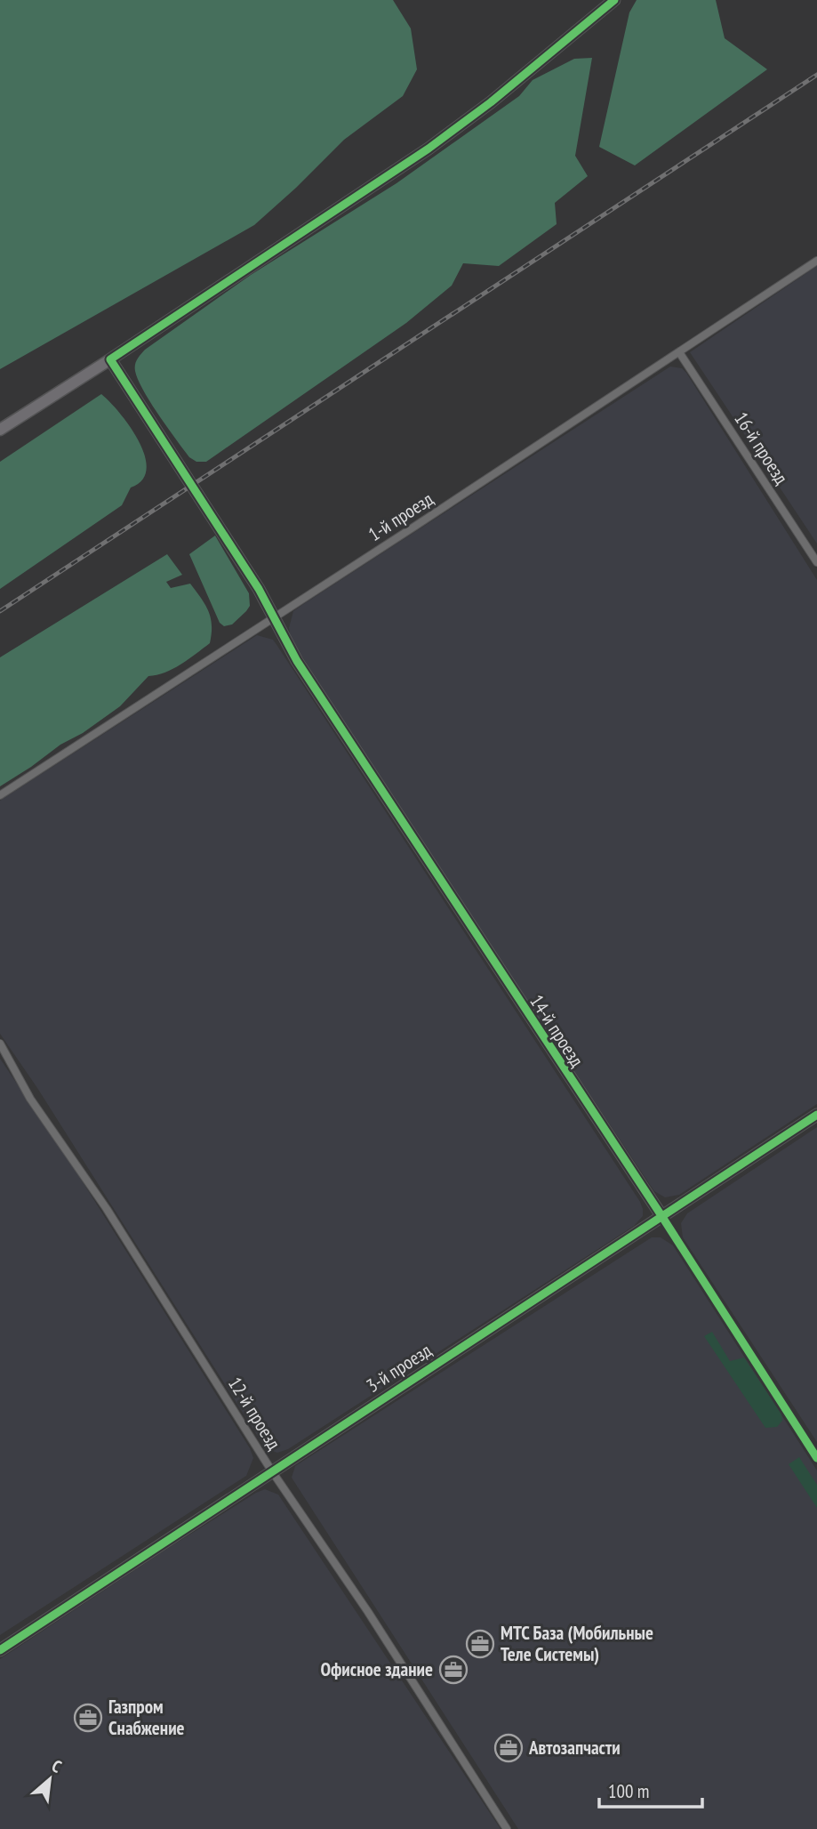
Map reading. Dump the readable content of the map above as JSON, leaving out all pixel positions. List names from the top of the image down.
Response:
{
  "streets": {
    "street": [
      "16-й проезд",
      "1-й проезд",
      "14-й проезд",
      "3-й проезд",
      "12-й проезд"
    ]
  },
  "crossings": [
    ["16-й проезд", "1-й проезд"],
    ["1-й проезд", "14-й проезд"],
    ["14-й проезд", "3-й проезд"],
    ["3-й проезд", "12-й проезд"]
  ],
  "places": {
    "office": [
      "МТС База (Мобильные Теле Системы)",
      "Офисное здание",
      "Газпром Снабжение",
      "Автозапчасти"
    ]
  },
  "scale_bar": "100 m",
  "north": "top right"
}
